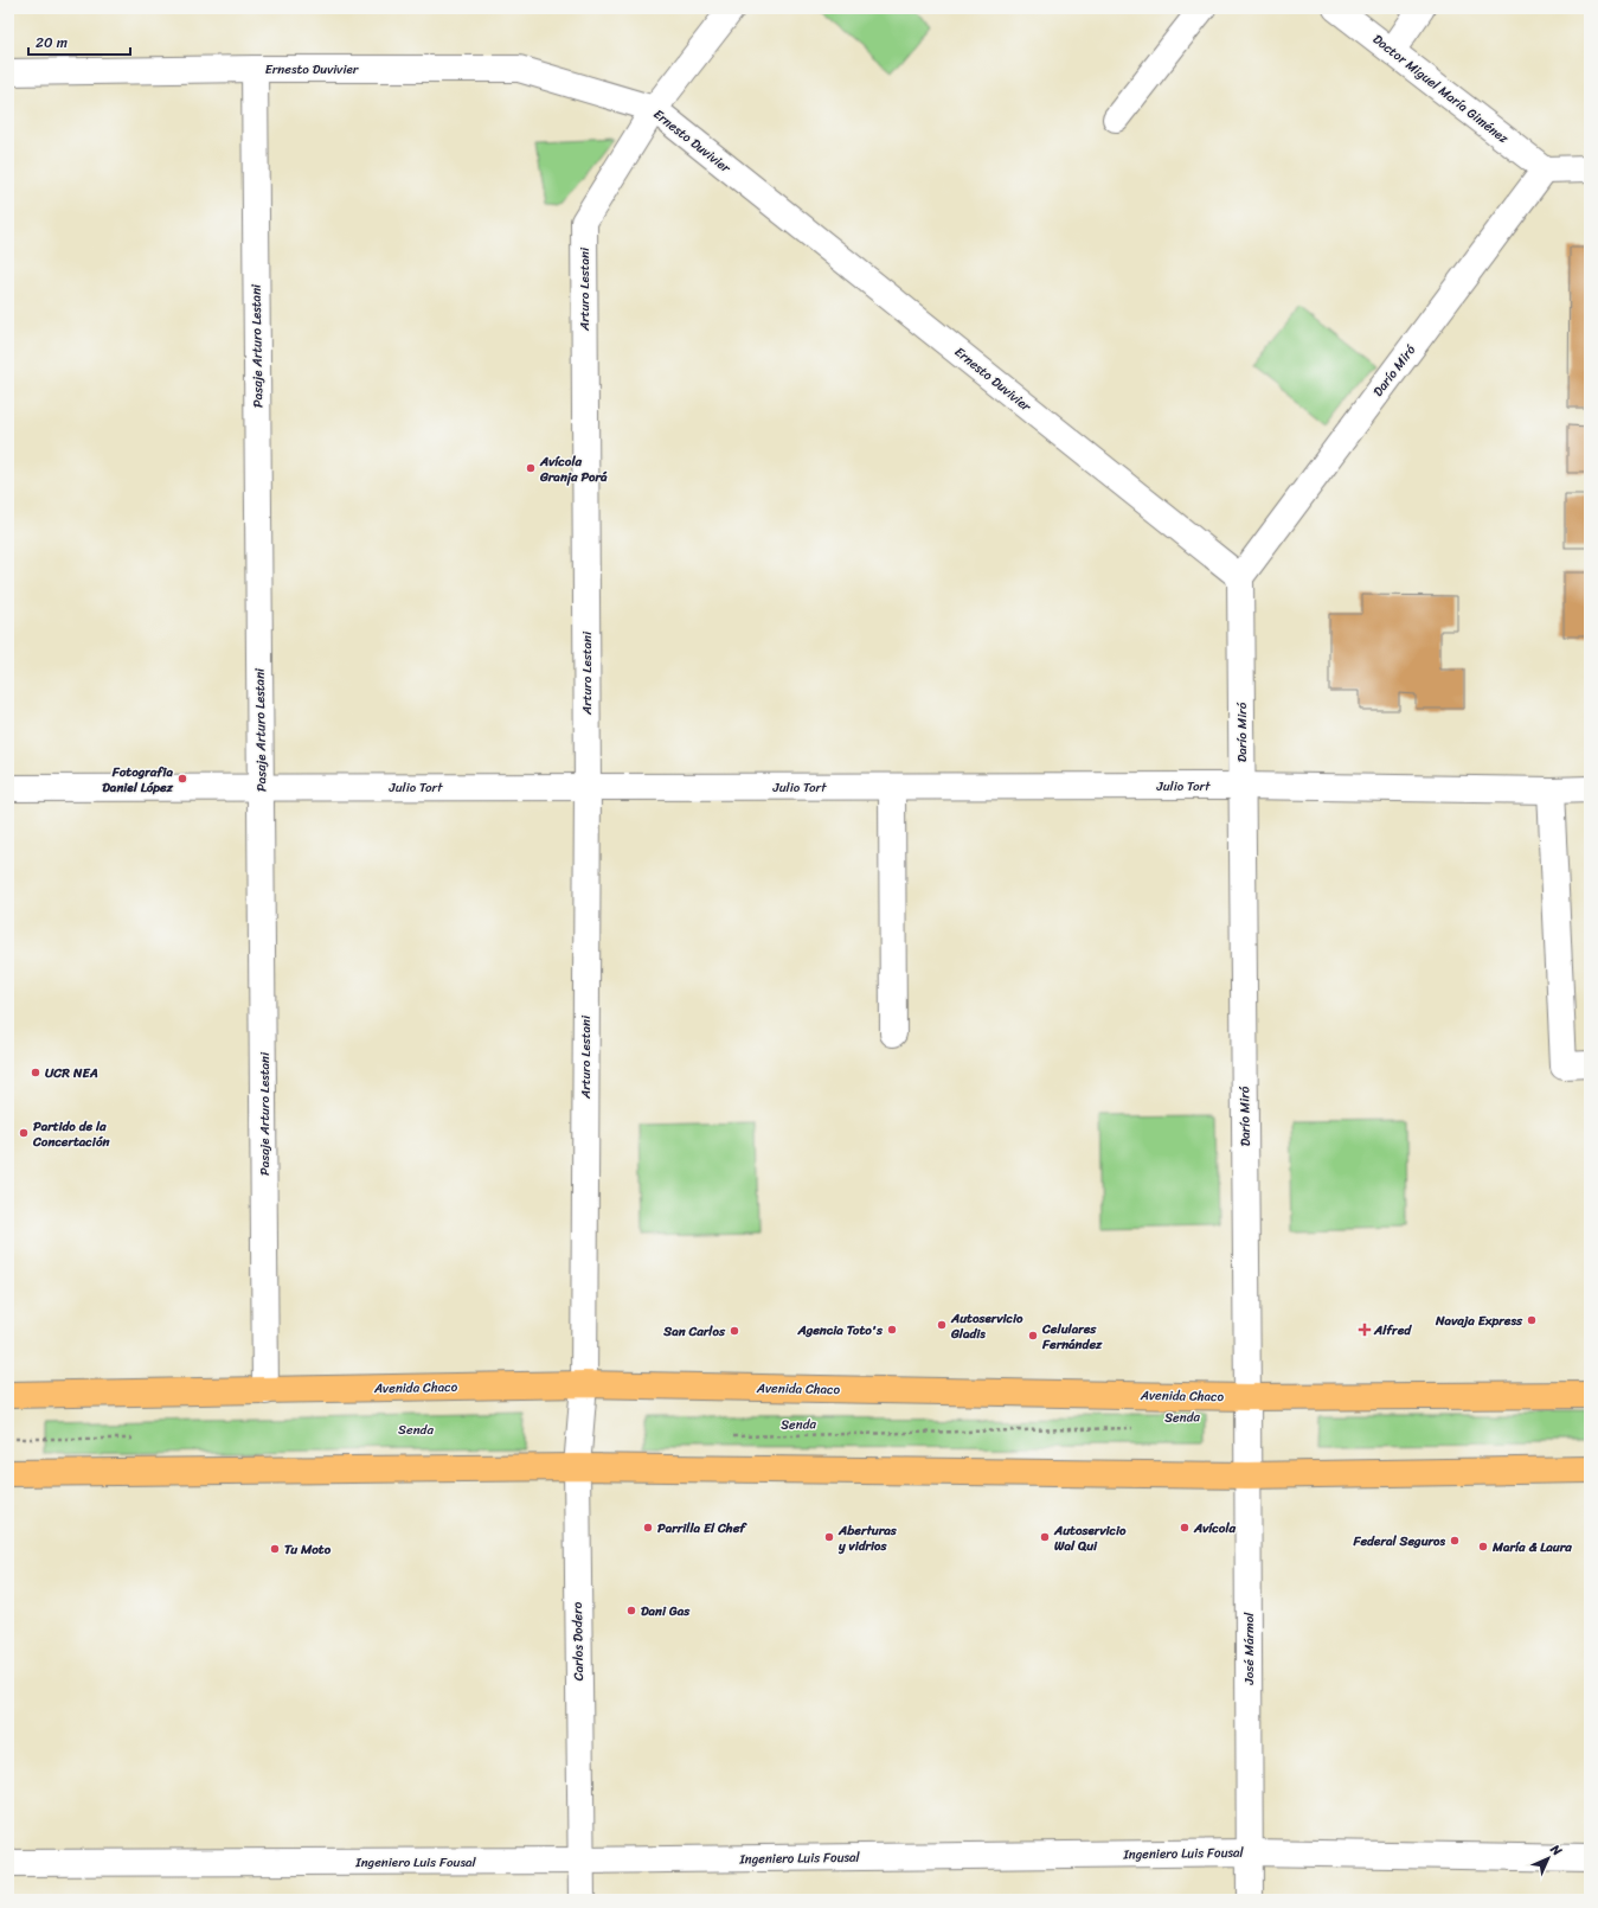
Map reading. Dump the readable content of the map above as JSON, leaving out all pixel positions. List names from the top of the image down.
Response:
{
  "streets": {
    "main road": ["Avenida Chaco"],
    "street": [
      "Ernesto Duvivier",
      "Doctor Miguel María Giménez",
      "Arturo Lestani",
      "Pasaje Arturo Lestani",
      "Darío Miró",
      "Julio Tort",
      "Carlos Dodero",
      "José Mármol",
      "Ingeniero Luis Fousal"
    ],
    "path": ["Senda"]
  },
  "crossings": [
    ["Ernesto Duvivier", "Arturo Lestani"],
    ["Ernesto Duvivier", "Pasaje Arturo Lestani"],
    ["Ernesto Duvivier", "Darío Miró"],
    ["Doctor Miguel María Giménez", "Darío Miró"],
    ["Arturo Lestani", "Julio Tort"],
    ["Arturo Lestani", "Avenida Chaco"],
    ["Arturo Lestani", "Carlos Dodero"],
    ["Pasaje Arturo Lestani", "Julio Tort"],
    ["Pasaje Arturo Lestani", "Avenida Chaco"],
    ["Darío Miró", "Julio Tort"],
    ["Darío Miró", "Avenida Chaco"],
    ["Darío Miró", "José Mármol"],
    ["Avenida Chaco", "Carlos Dodero"],
    ["Avenida Chaco", "José Mármol"],
    ["Carlos Dodero", "Ingeniero Luis Fousal"],
    ["José Mármol", "Ingeniero Luis Fousal"]
  ],
  "places": {
    "other": [
      "Avícola Granja Porá",
      "Fotografia Daniel López",
      "UCR NEA",
      "Partido de la Concertación",
      "Navaja Express",
      "Autoservicio Gladis",
      "Agencia Toto's",
      "San Carlos",
      "Celulares Fernández",
      "Parrilla El Chef",
      "Avícola",
      "Aberturas y vidrios",
      "Autoservicio Wal Qui",
      "Federal Seguros",
      "María & Laura",
      "Tu Moto",
      "Dani Gas"
    ],
    "health": ["Alfred"]
  },
  "scale_bar": "20 m",
  "north": "top right"
}
